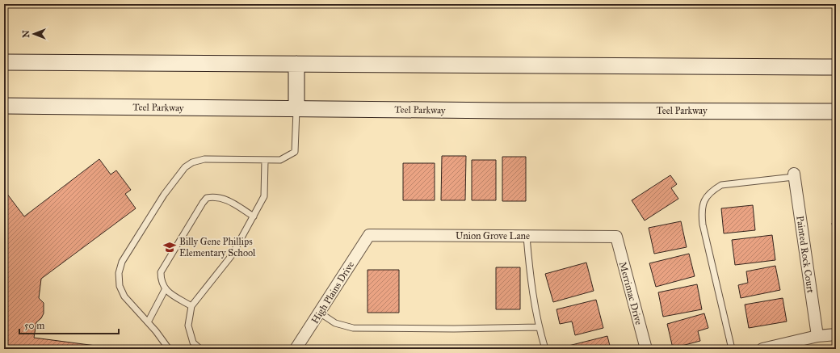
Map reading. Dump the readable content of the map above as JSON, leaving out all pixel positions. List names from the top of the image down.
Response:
{
  "streets": {
    "main road": ["Teel Parkway"],
    "street": [
      "Union Grove Lane",
      "Painted Rock Court",
      "High Plains Drive",
      "Merrimac Drive"
    ]
  },
  "crossings": [
    ["Union Grove Lane", "High Plains Drive"],
    ["Union Grove Lane", "Merrimac Drive"]
  ],
  "places": {
    "school or university": ["Billy Gene Phillips Elementary School"]
  },
  "scale_bar": "50 m",
  "north": "left"
}
